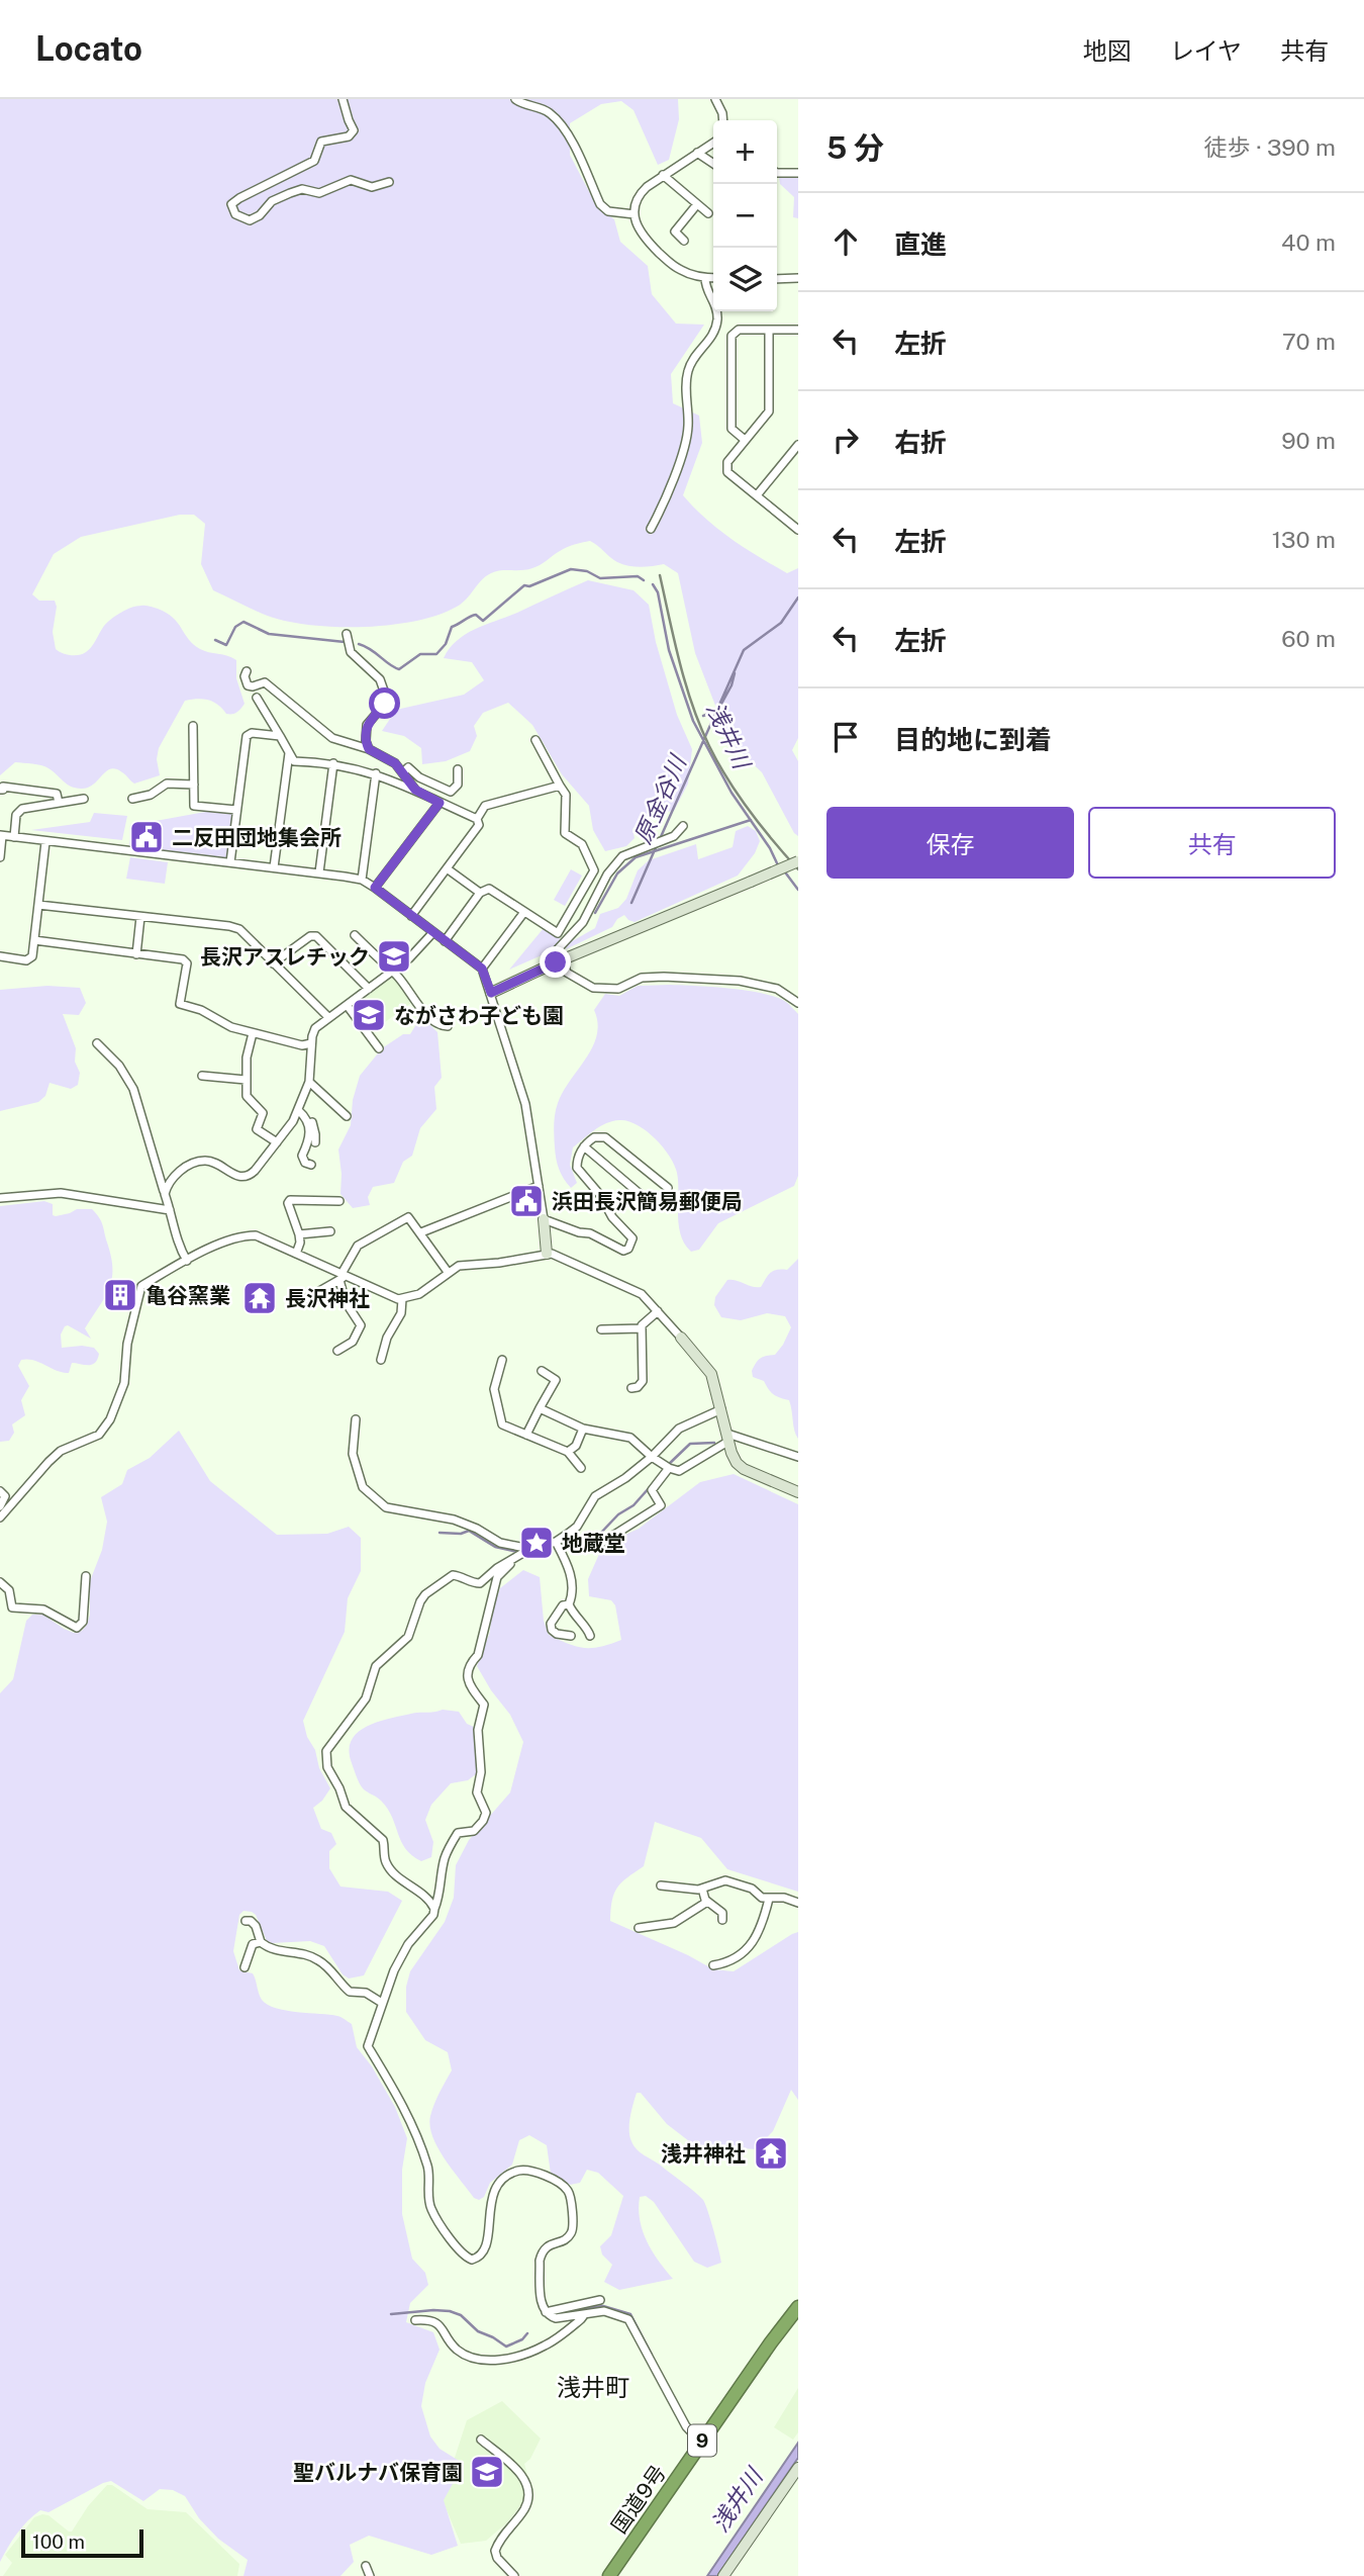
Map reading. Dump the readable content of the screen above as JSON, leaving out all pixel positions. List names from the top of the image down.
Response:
{
  "streets": {
    "highway": ["9", "国道9号"]
  },
  "districts": ["浅井町"],
  "water": ["浅井川", "原金谷川"],
  "places": {
    "public building": ["二反田団地集会所", "浜田長沢簡易郵便局"],
    "school or university": ["長沢アスレチック", "ながさわ子ども園", "聖バルナバ保育園"],
    "building": ["亀谷窯業"],
    "temple": ["長沢神社", "浅井神社"],
    "place": ["地蔵堂"]
  },
  "scale_bar": "100 m",
  "page": {
    "header": "Locato",
    "nav": ["地図", "レイヤ", "共有"],
    "heading": ["5 分", "徒歩 · 390 m"],
    "map_buttons": ["+", "−"],
    "list": [
      ["直進", "40 m"],
      ["左折", "70 m"],
      ["右折", "90 m"],
      ["左折", "130 m"],
      ["左折", "60 m"],
      "目的地に到着"
    ],
    "buttons": ["保存", "共有"],
    "scale": "100 m"
  }
}
